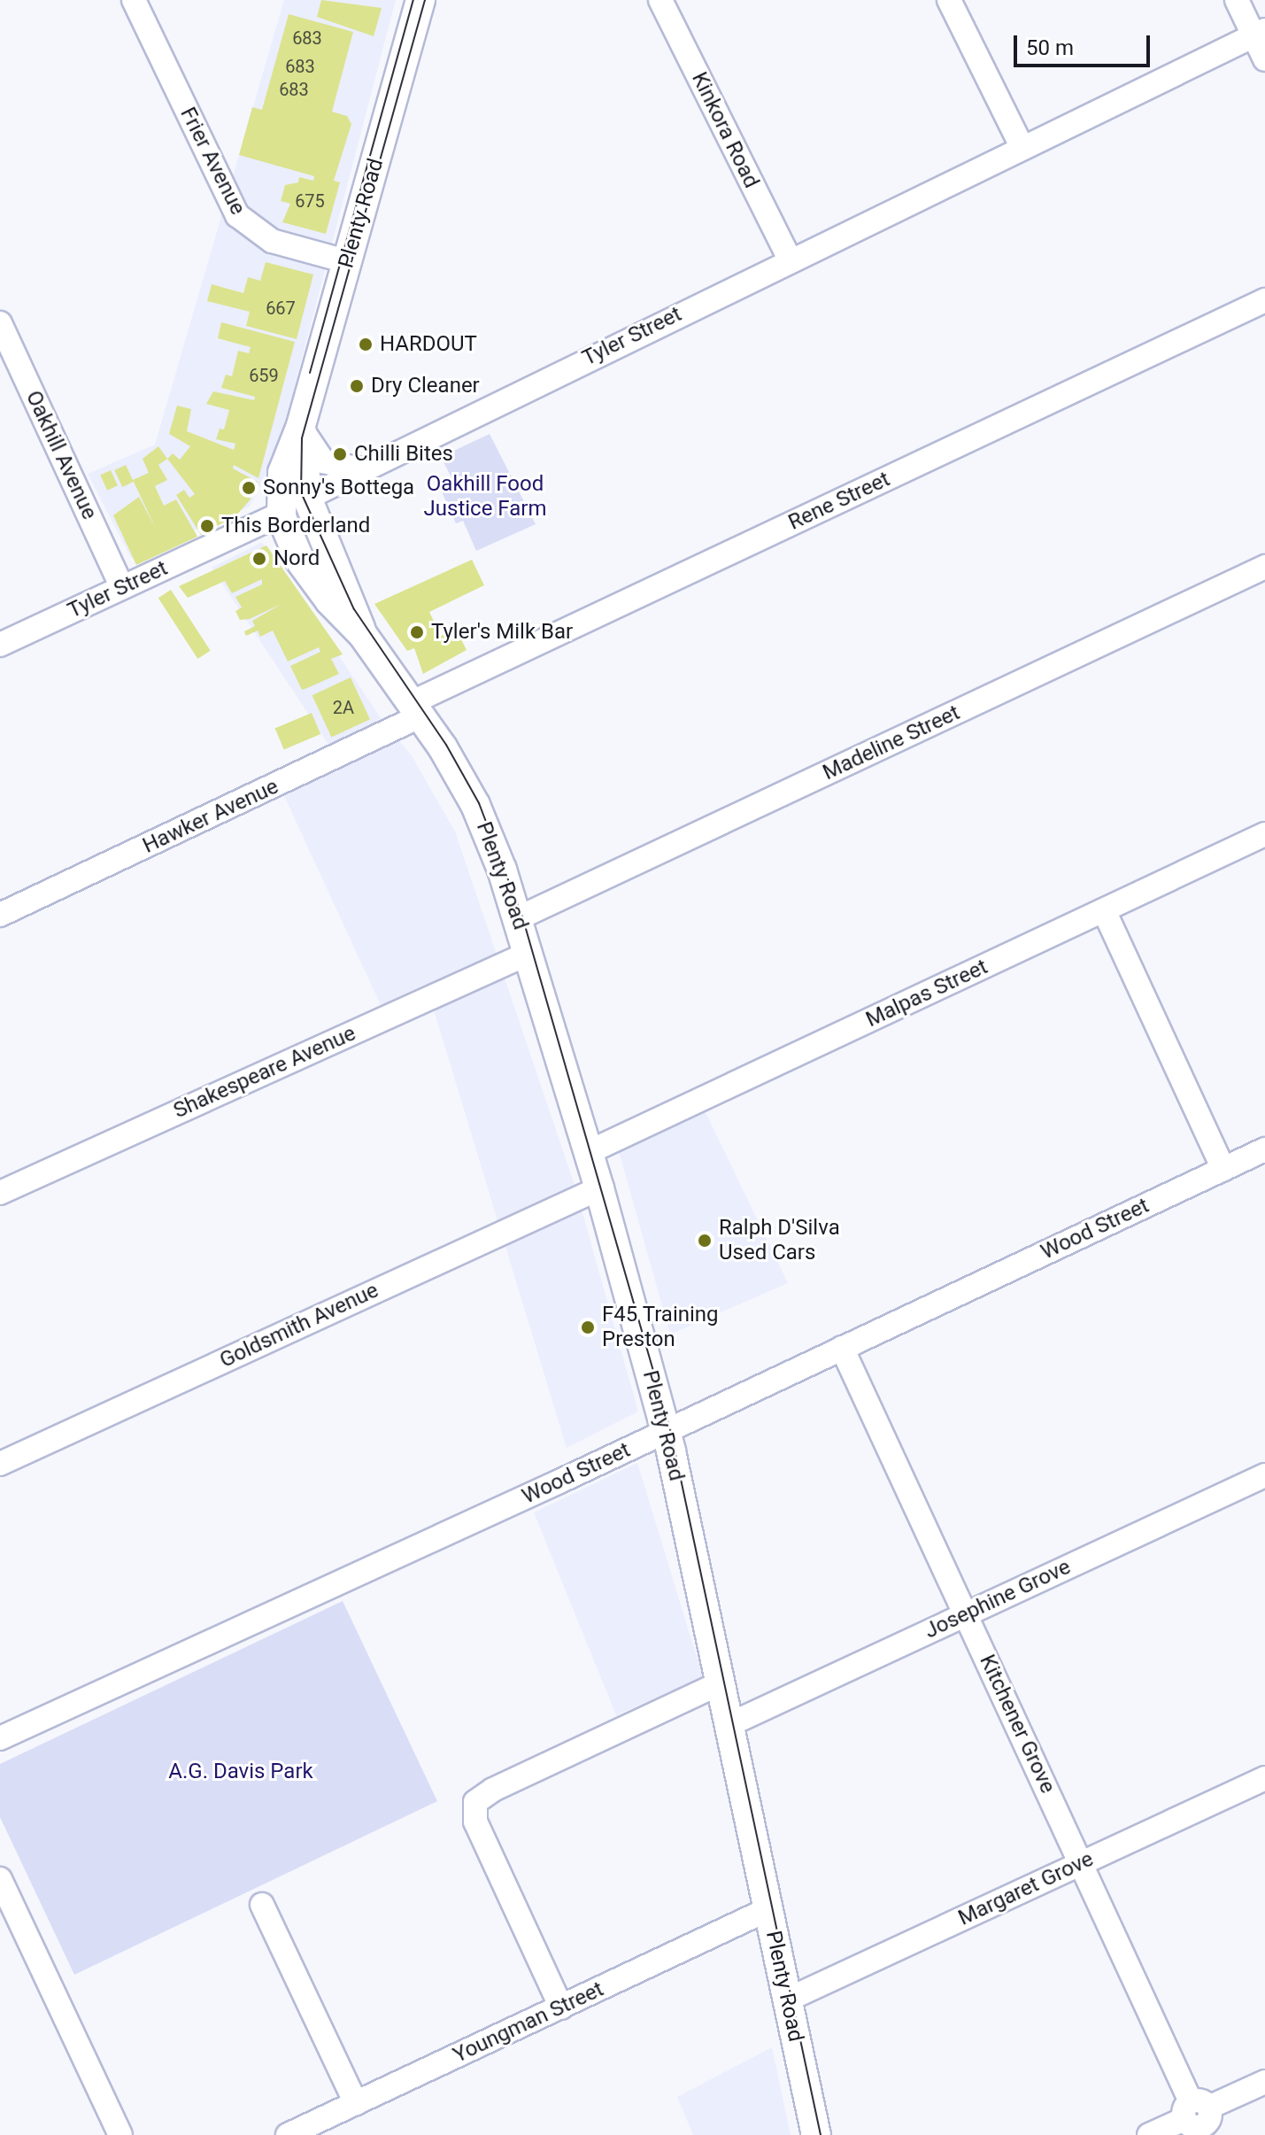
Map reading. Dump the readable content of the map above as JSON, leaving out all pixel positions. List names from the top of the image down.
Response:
{
  "streets": {
    "main road": ["Plenty Road", "Tyler Street"],
    "street": [
      "Kinkora Road",
      "Frier Avenue",
      "Oakhill Avenue",
      "Rene Street",
      "Madeline Street",
      "Hawker Avenue",
      "Malpas Street",
      "Shakespeare Avenue",
      "Wood Street",
      "Goldsmith Avenue",
      "Josephine Grove",
      "Kitchener Grove",
      "Margaret Grove",
      "Youngman Street"
    ]
  },
  "crossings": [
    ["Kinkora Road", "Tyler Street"],
    ["Frier Avenue", "Plenty Road"],
    ["Plenty Road", "Tyler Street"],
    ["Plenty Road", "Rene Street"],
    ["Plenty Road", "Madeline Street"],
    ["Plenty Road", "Hawker Avenue"],
    ["Plenty Road", "Malpas Street"],
    ["Plenty Road", "Shakespeare Avenue"],
    ["Plenty Road", "Wood Street"],
    ["Plenty Road", "Goldsmith Avenue"],
    ["Plenty Road", "Josephine Grove"],
    ["Plenty Road", "Margaret Grove"],
    ["Plenty Road", "Youngman Street"],
    ["Tyler Street", "Oakhill Avenue"],
    ["Rene Street", "Hawker Avenue"],
    ["Wood Street", "Kitchener Grove"],
    ["Josephine Grove", "Kitchener Grove"],
    ["Kitchener Grove", "Margaret Grove"]
  ],
  "parks": ["Oakhill Food Justice Farm", "A.G. Davis Park"],
  "places": [
    "HARDOUT",
    "Dry Cleaner",
    "Chilli Bites",
    "Sonny's Bottega",
    "This Borderland",
    "Nord",
    "Tyler's Milk Bar",
    "Ralph D'Silva Used Cars",
    "F45 Training Preston"
  ],
  "house_numbers": [
    "683",
    "683",
    "683",
    "675",
    "667",
    "659",
    "2A"
  ],
  "scale_bar": "50 m"
}
